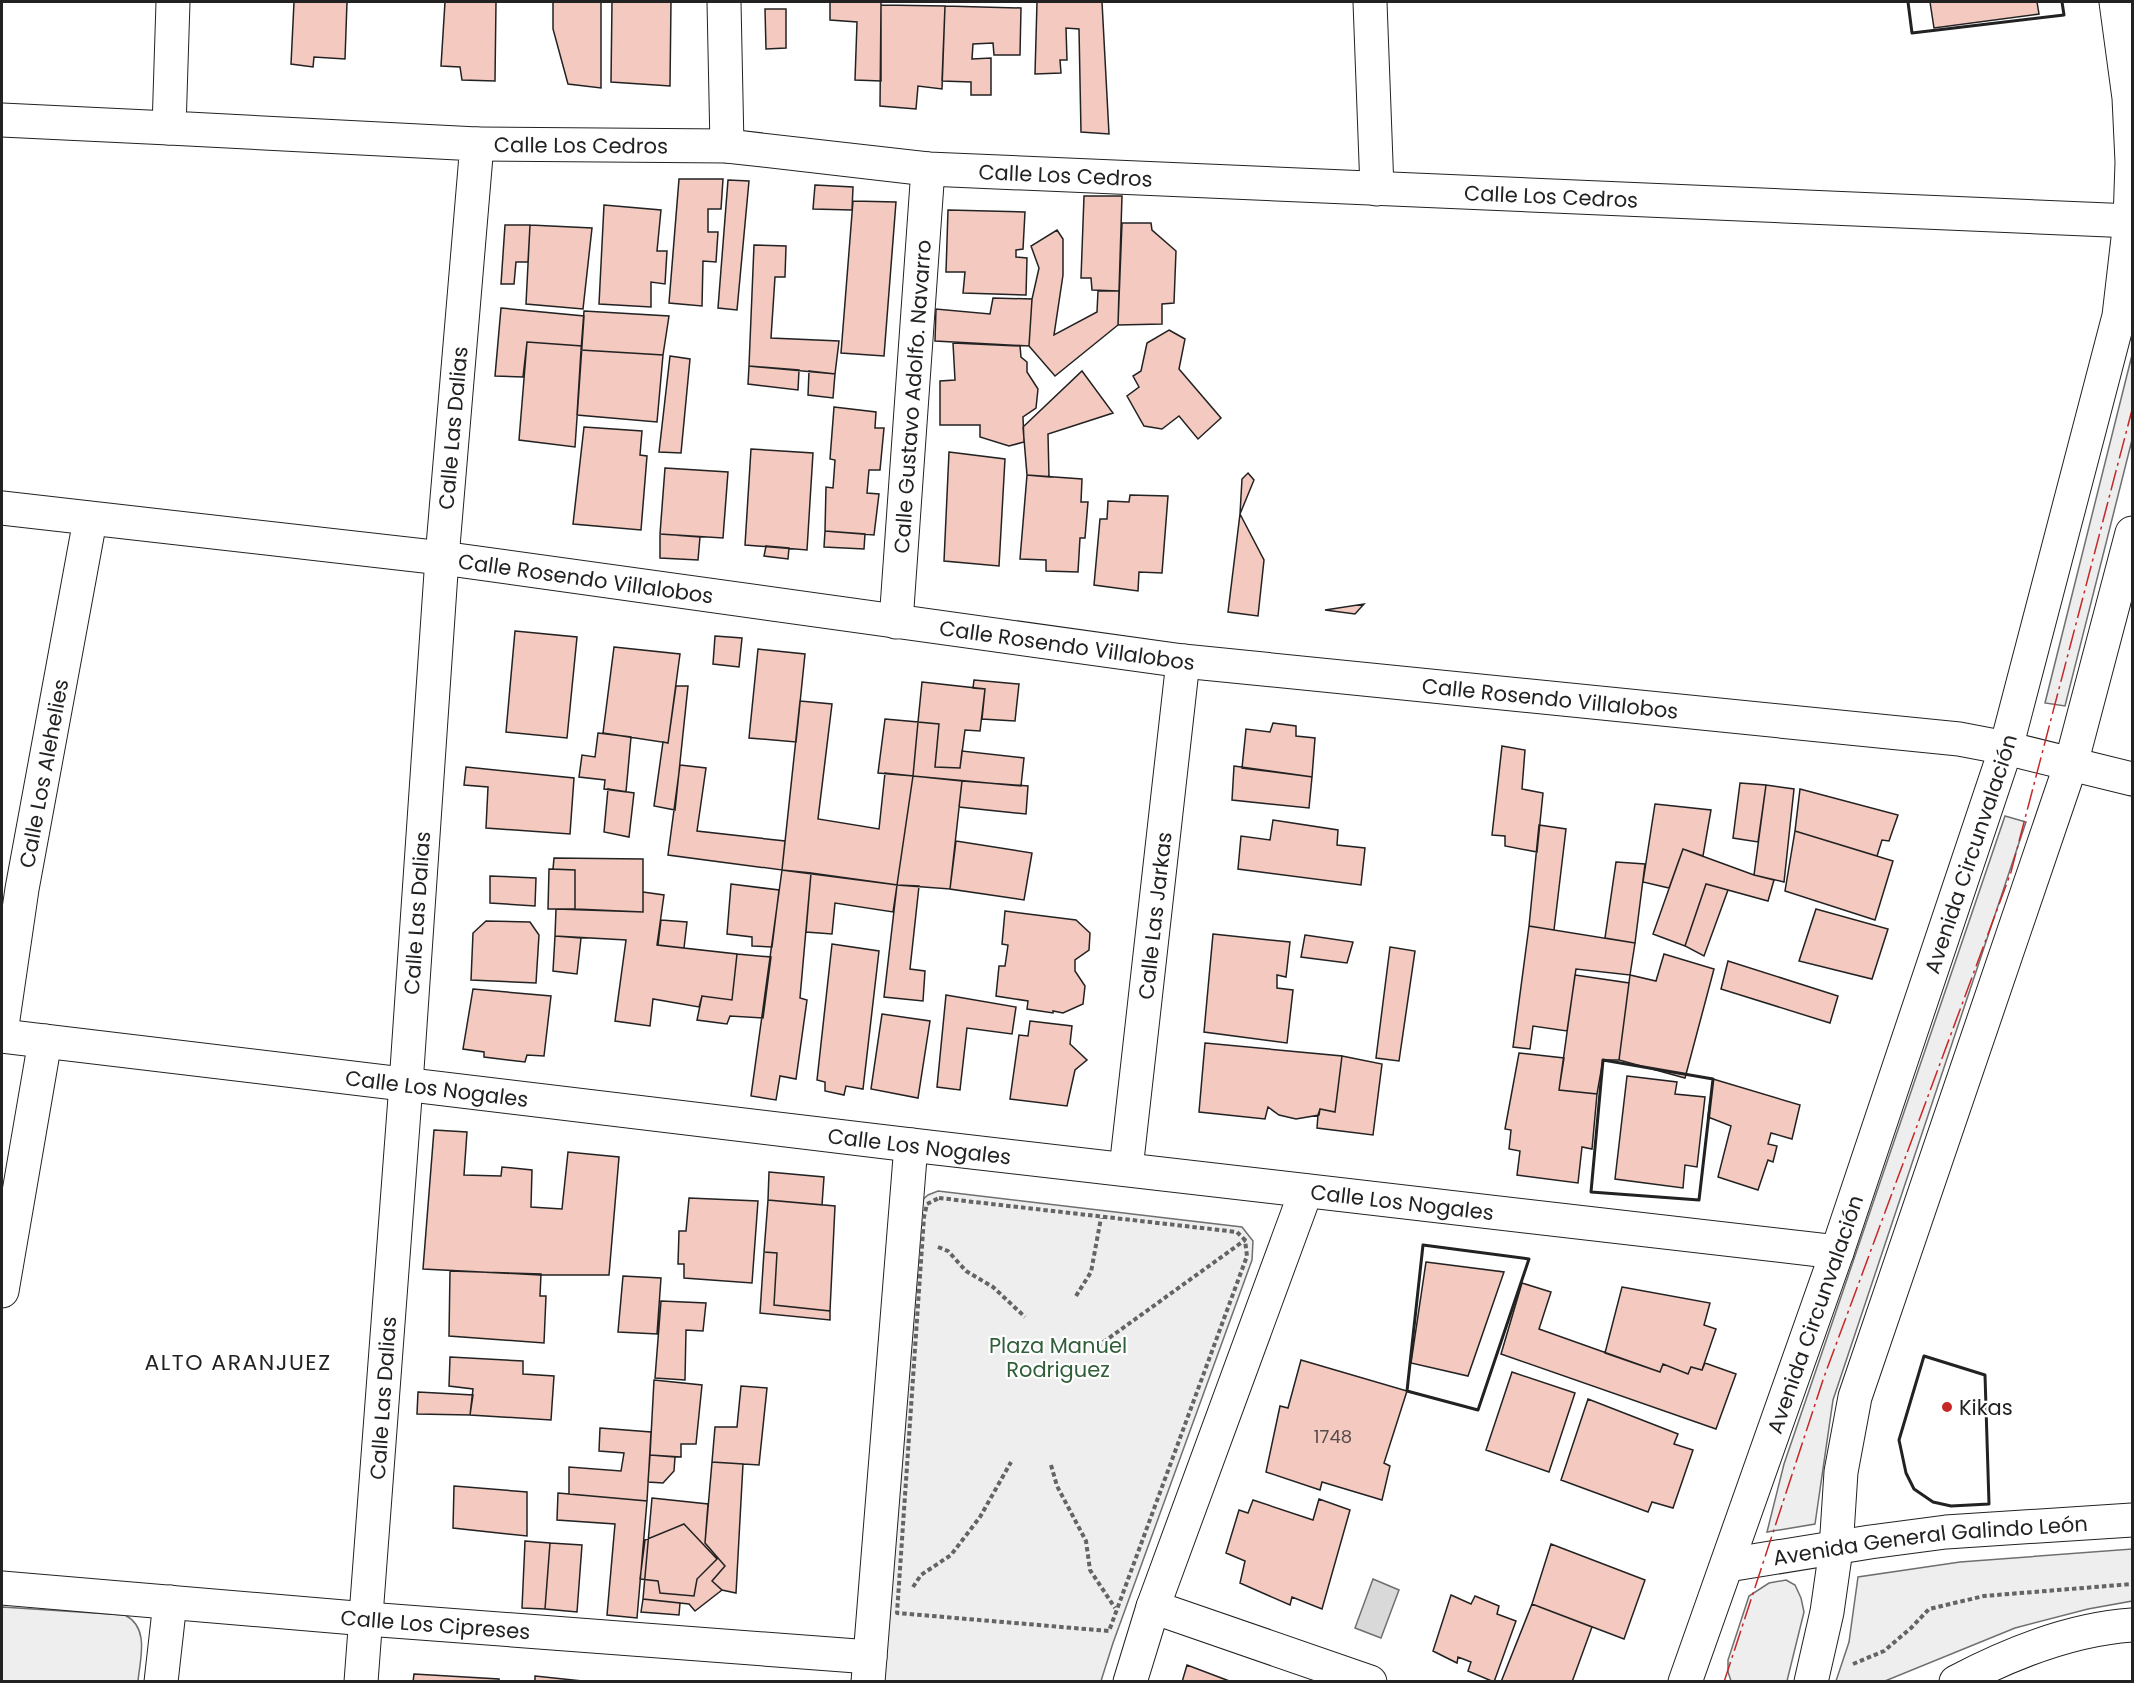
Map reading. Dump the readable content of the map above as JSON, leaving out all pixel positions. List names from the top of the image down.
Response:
{
  "streets": {
    "main road": [
      "Calle Los Cedros",
      "Calle Gustavo Adolfo. Navarro",
      "Calle Las Dalias",
      "Calle Rosendo Villalobos",
      "Calle Los Alehelies",
      "Avenida Circunvalación",
      "Calle Las Jarkas",
      "Calle Los Nogales",
      "Avenida General Galindo León",
      "Calle Los Cipreses"
    ]
  },
  "crossings": [
    ["Calle Los Cedros", "Calle Gustavo Adolfo. Navarro"],
    ["Calle Los Cedros", "Calle Las Dalias"],
    ["Calle Los Cedros", "Avenida Circunvalación"],
    ["Calle Gustavo Adolfo. Navarro", "Calle Rosendo Villalobos"],
    ["Calle Las Dalias", "Calle Rosendo Villalobos"],
    ["Calle Las Dalias", "Calle Los Nogales"],
    ["Calle Las Dalias", "Calle Los Cipreses"],
    ["Calle Rosendo Villalobos", "Calle Los Alehelies"],
    ["Calle Rosendo Villalobos", "Avenida Circunvalación"],
    ["Calle Rosendo Villalobos", "Calle Las Jarkas"],
    ["Avenida Circunvalación", "Calle Los Nogales"],
    ["Avenida Circunvalación", "Avenida General Galindo León"],
    ["Calle Las Jarkas", "Calle Los Nogales"]
  ],
  "districts": ["ALTO ARANJUEZ"],
  "parks": ["Plaza Manuel Rodriguez"],
  "places": ["Kikas"],
  "house_numbers": ["1748"]
}
